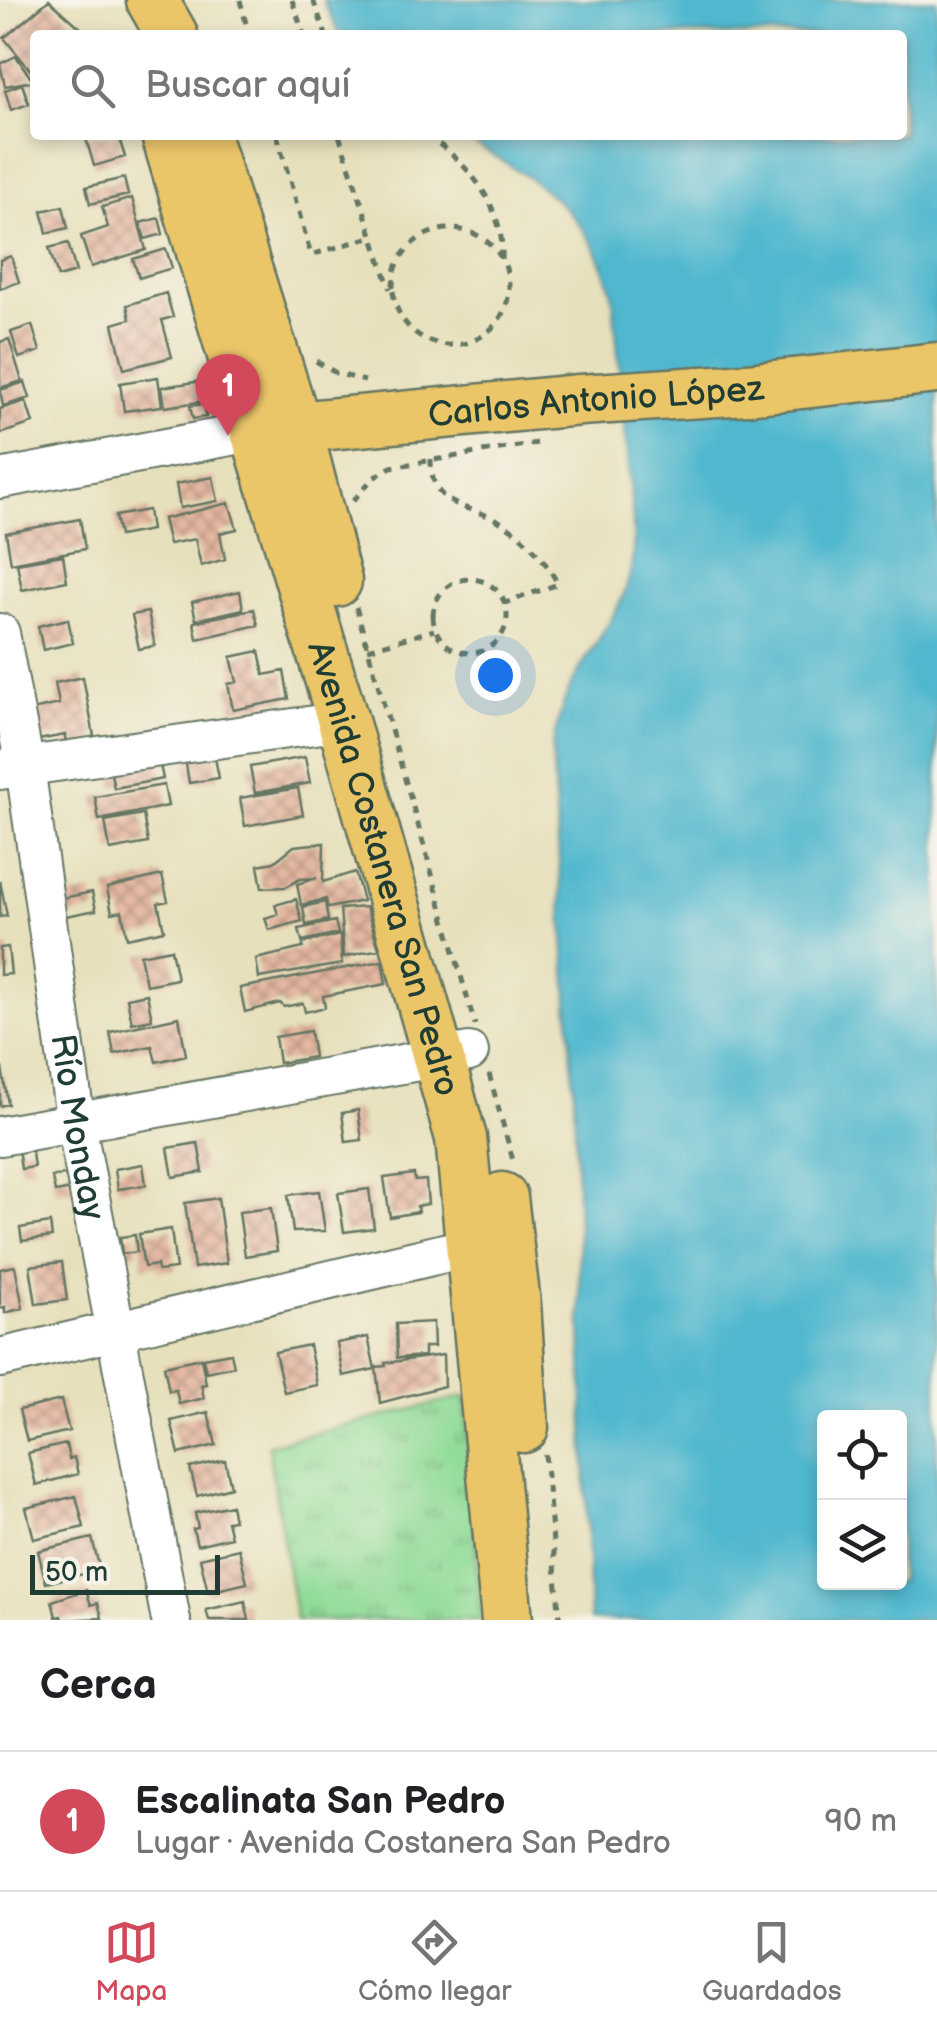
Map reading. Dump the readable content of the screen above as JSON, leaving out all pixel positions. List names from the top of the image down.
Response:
{
  "streets": {
    "main road": ["Carlos Antonio López", "Avenida Costanera San Pedro"],
    "street": ["Río Monday"]
  },
  "crossings": [
    ["Carlos Antonio López", "Avenida Costanera San Pedro"]
  ],
  "scale_bar": "50 m",
  "page": {
    "search": "Buscar aquí",
    "pins": "1",
    "scale": "50 m",
    "heading": "Cerca",
    "list": [
      {
        "mark": "1",
        "name": "Escalinata San Pedro",
        "note": "Lugar · Avenida Costanera San Pedro",
        "value": "90 m"
      }
    ],
    "nav": ["Mapa", "Cómo llegar", "Guardados"]
  }
}
